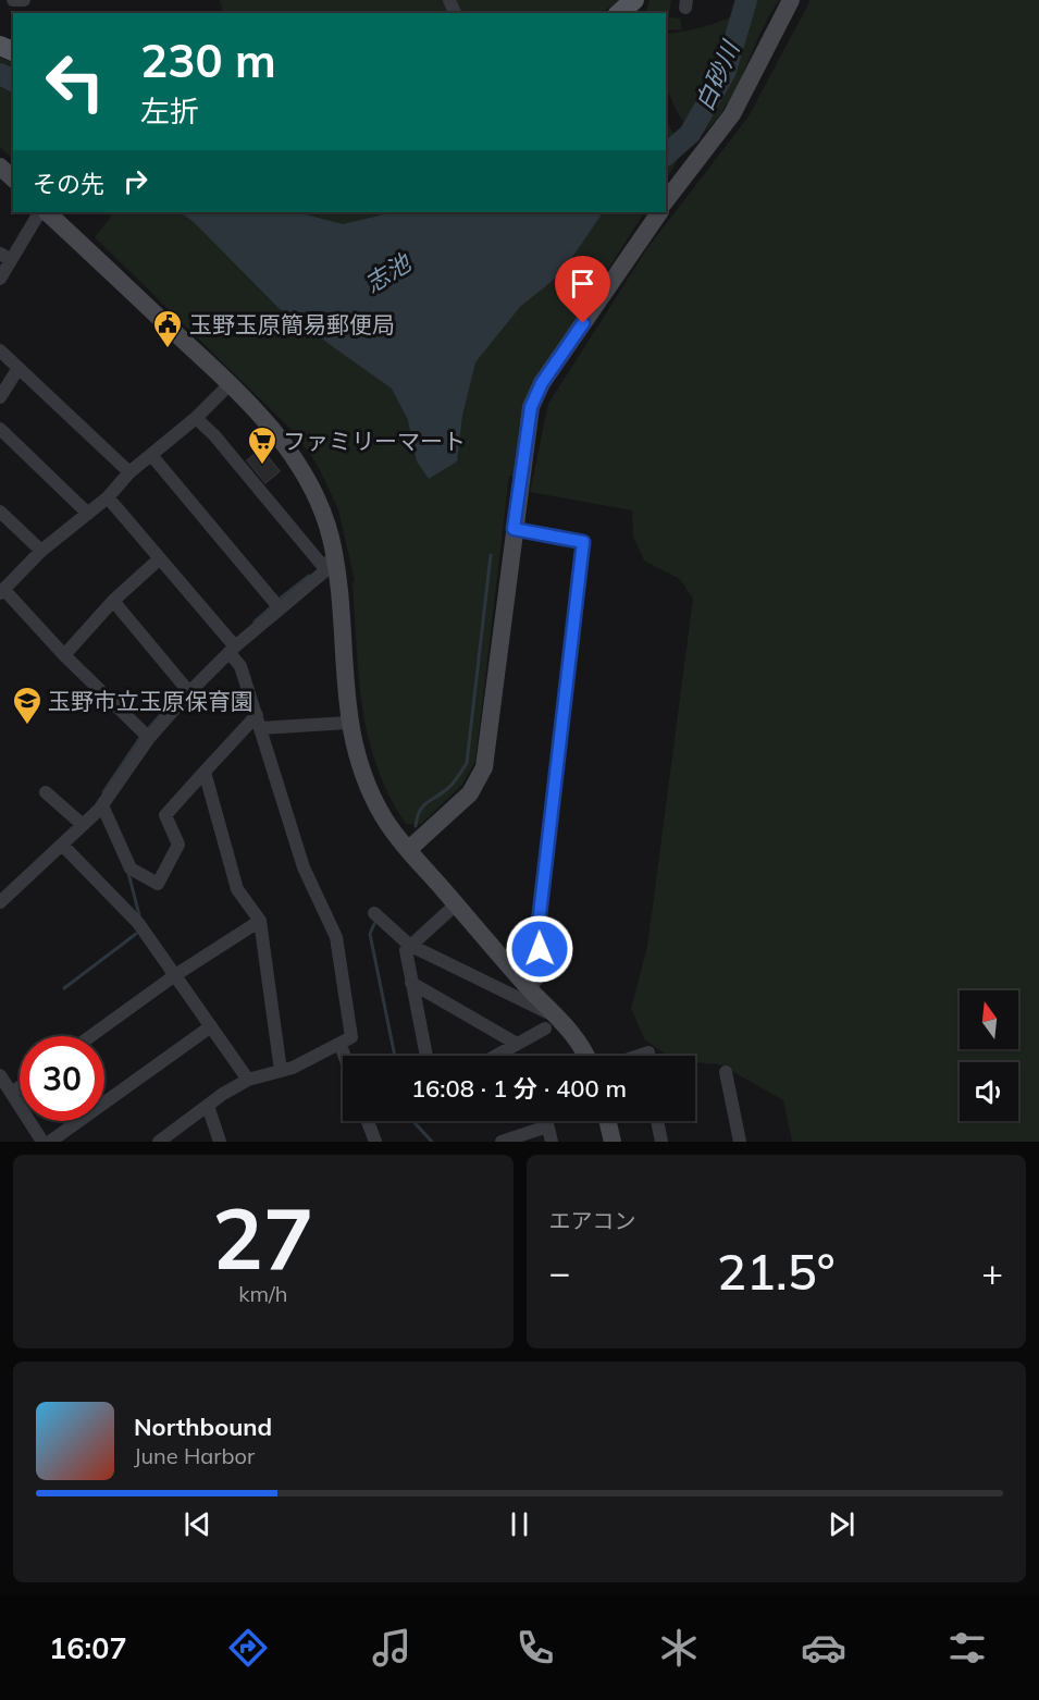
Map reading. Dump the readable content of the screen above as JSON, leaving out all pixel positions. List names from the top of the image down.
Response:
{
  "water": ["白砂川", "志池"],
  "places": {
    "public building": ["玉野玉原簡易郵便局"],
    "supermarket": ["ファミリーマート"],
    "school or university": ["玉野市立玉原保育園"]
  },
  "north": "top",
  "page": {
    "turn": ["230 m", "左折"],
    "then": "その先",
    "limit": "30",
    "trip": "16:08 · 1 分 · 400 m",
    "tile": [
      ["27", "km/h"],
      "エアコン"
    ],
    "heat": ["−", "21.5°", "+"],
    "song": ["Northbound", "June Harbor"],
    "tabs": "16:07"
  }
}
